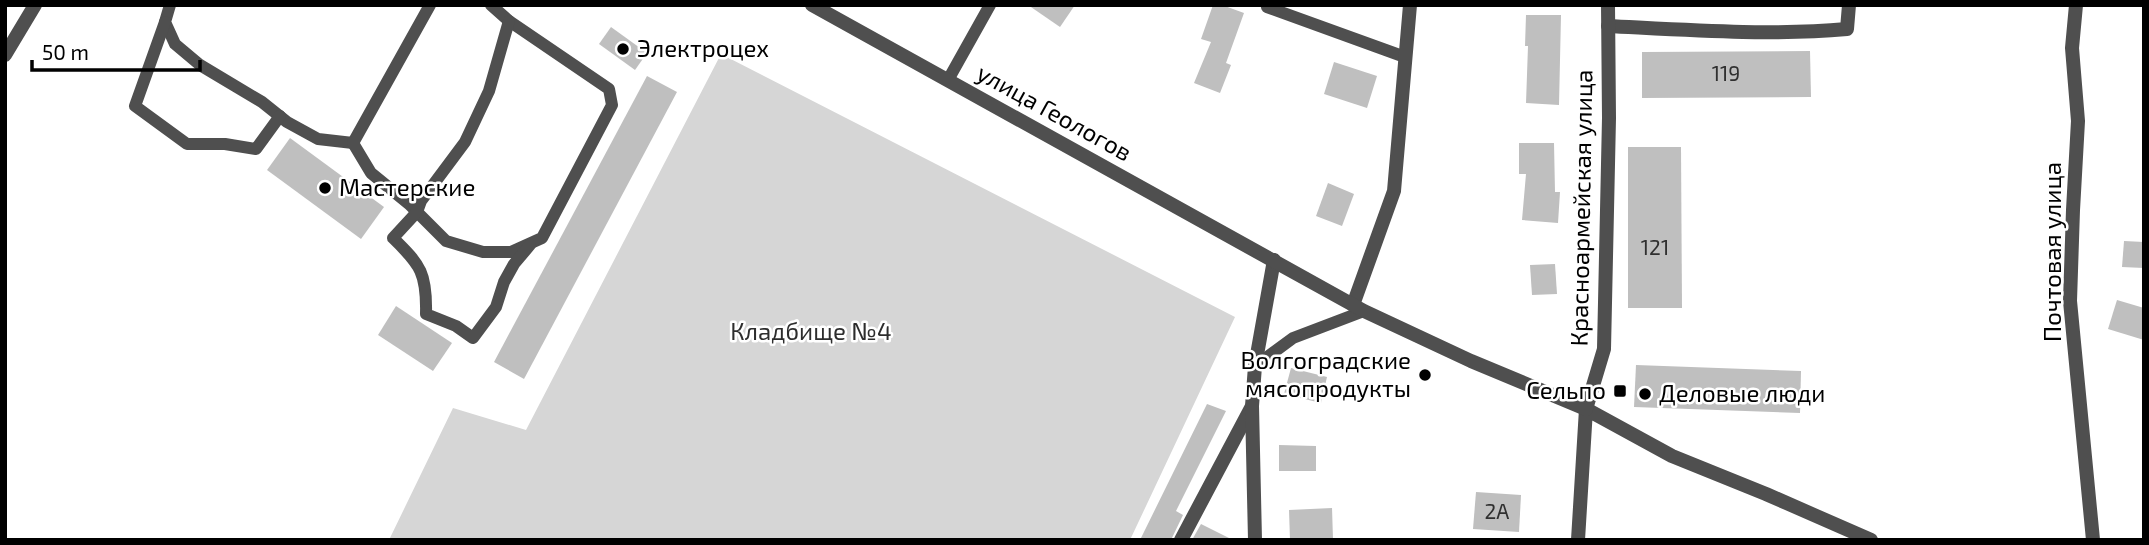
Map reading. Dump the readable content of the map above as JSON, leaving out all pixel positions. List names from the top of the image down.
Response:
{
  "streets": {
    "street": ["улица Геологов", "Красноармейская улица", "Почтовая улица"]
  },
  "crossings": [
    ["улица Геологов", "Красноармейская улица"]
  ],
  "parks": ["Кладбище №4"],
  "places": {
    "other": [
      "Электроцех",
      "Мастерские",
      "Волгоградские мясопродукты",
      "Деловые люди"
    ],
    "transit": ["Сельпо"]
  },
  "house_numbers": ["119", "121", "2А"],
  "scale_bar": "50 m"
}
